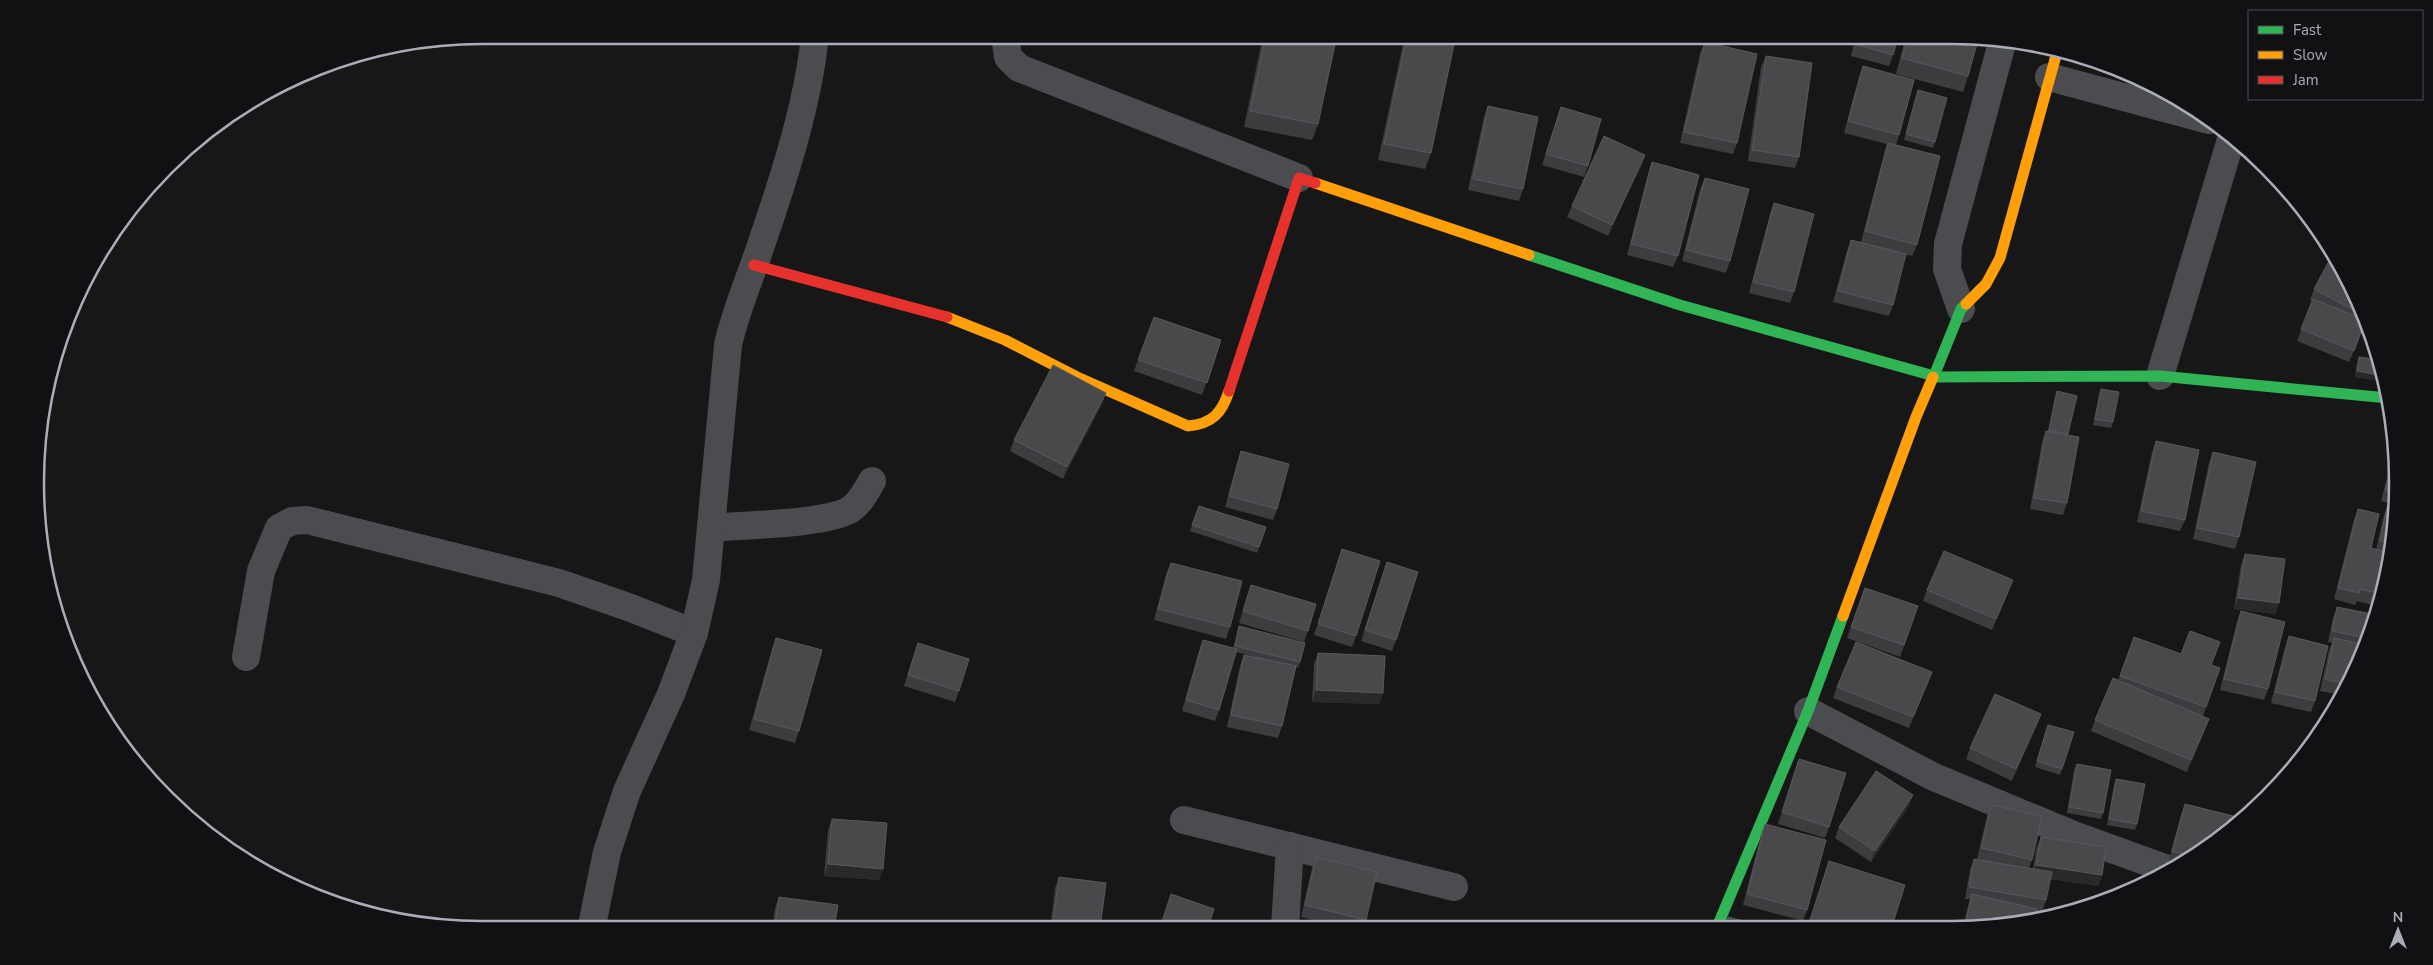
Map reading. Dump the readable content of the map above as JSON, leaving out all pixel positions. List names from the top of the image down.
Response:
{
  "legend": ["Fast", "Slow", "Jam"],
  "north": "top"
}
